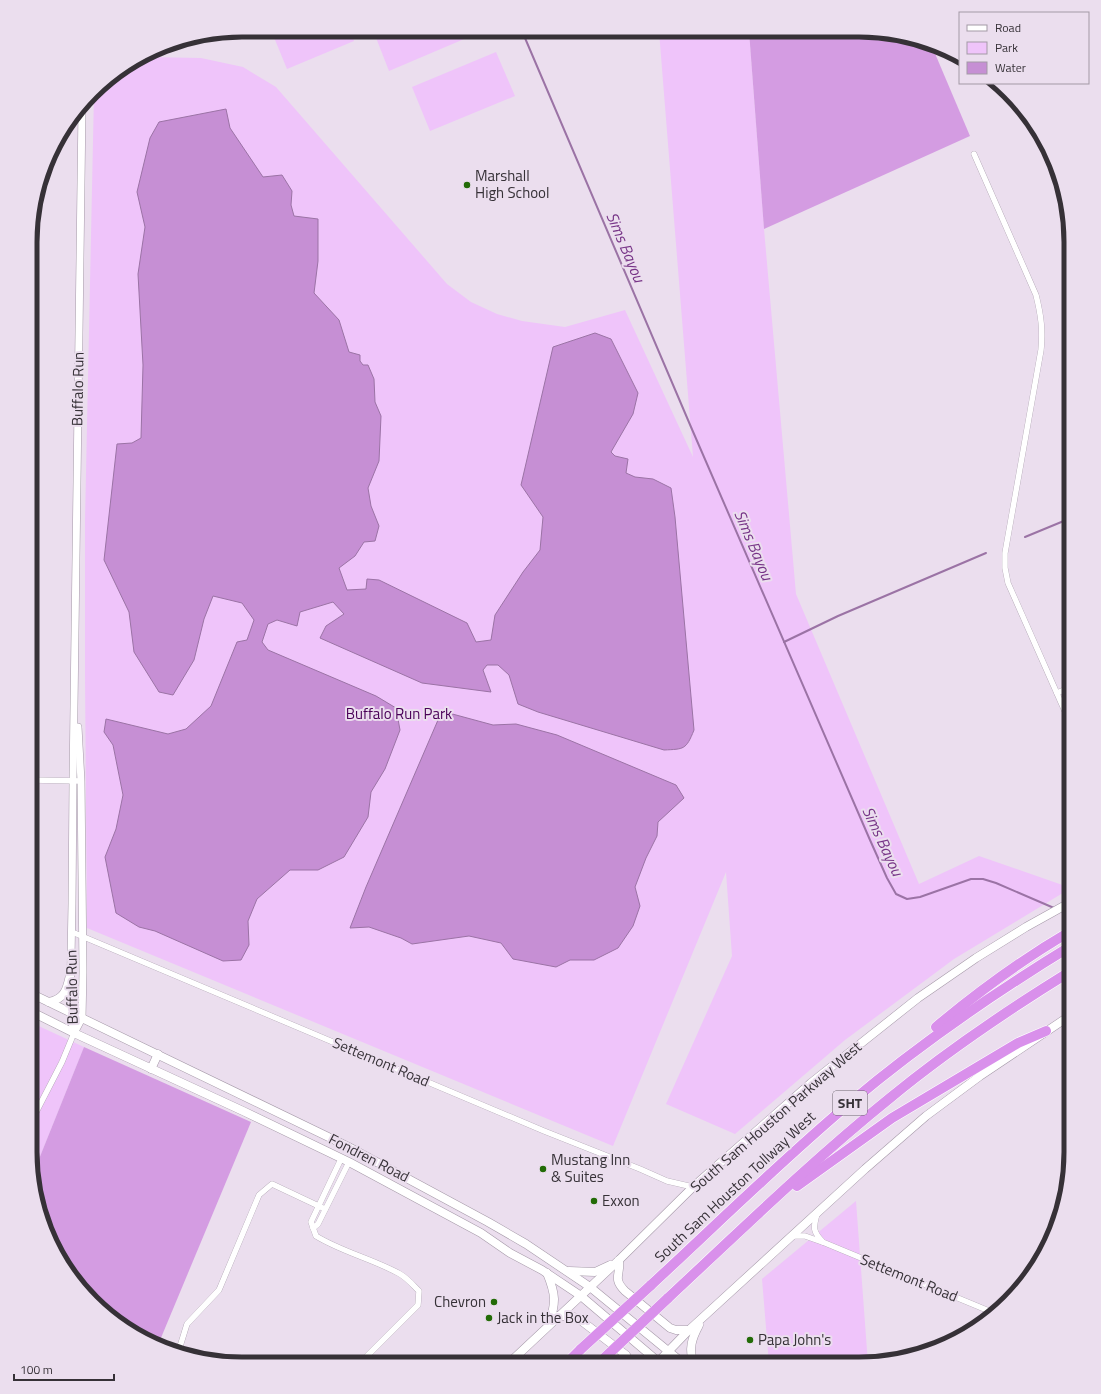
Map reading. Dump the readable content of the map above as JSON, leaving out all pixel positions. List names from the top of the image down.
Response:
{
  "streets": {
    "highway": ["SHT", "South Sam Houston Tollway West"],
    "main road": ["South Sam Houston Parkway West", "Fondren Road"],
    "street": ["Buffalo Run", "Settemont Road"]
  },
  "crossings": [
    ["Buffalo Run", "Settemont Road"],
    ["Buffalo Run", "Fondren Road"],
    ["Settemont Road", "South Sam Houston Parkway West"],
    ["South Sam Houston Parkway West", "Fondren Road"]
  ],
  "water": ["Sims Bayou"],
  "parks": ["Buffalo Run Park"],
  "places": [
    "Marshall High School",
    "Mustang Inn & Suites",
    "Exxon",
    "Chevron",
    "Jack in the Box",
    "Papa John's"
  ],
  "legend": ["Road", "Park", "Water"],
  "scale_bar": "100 m"
}
